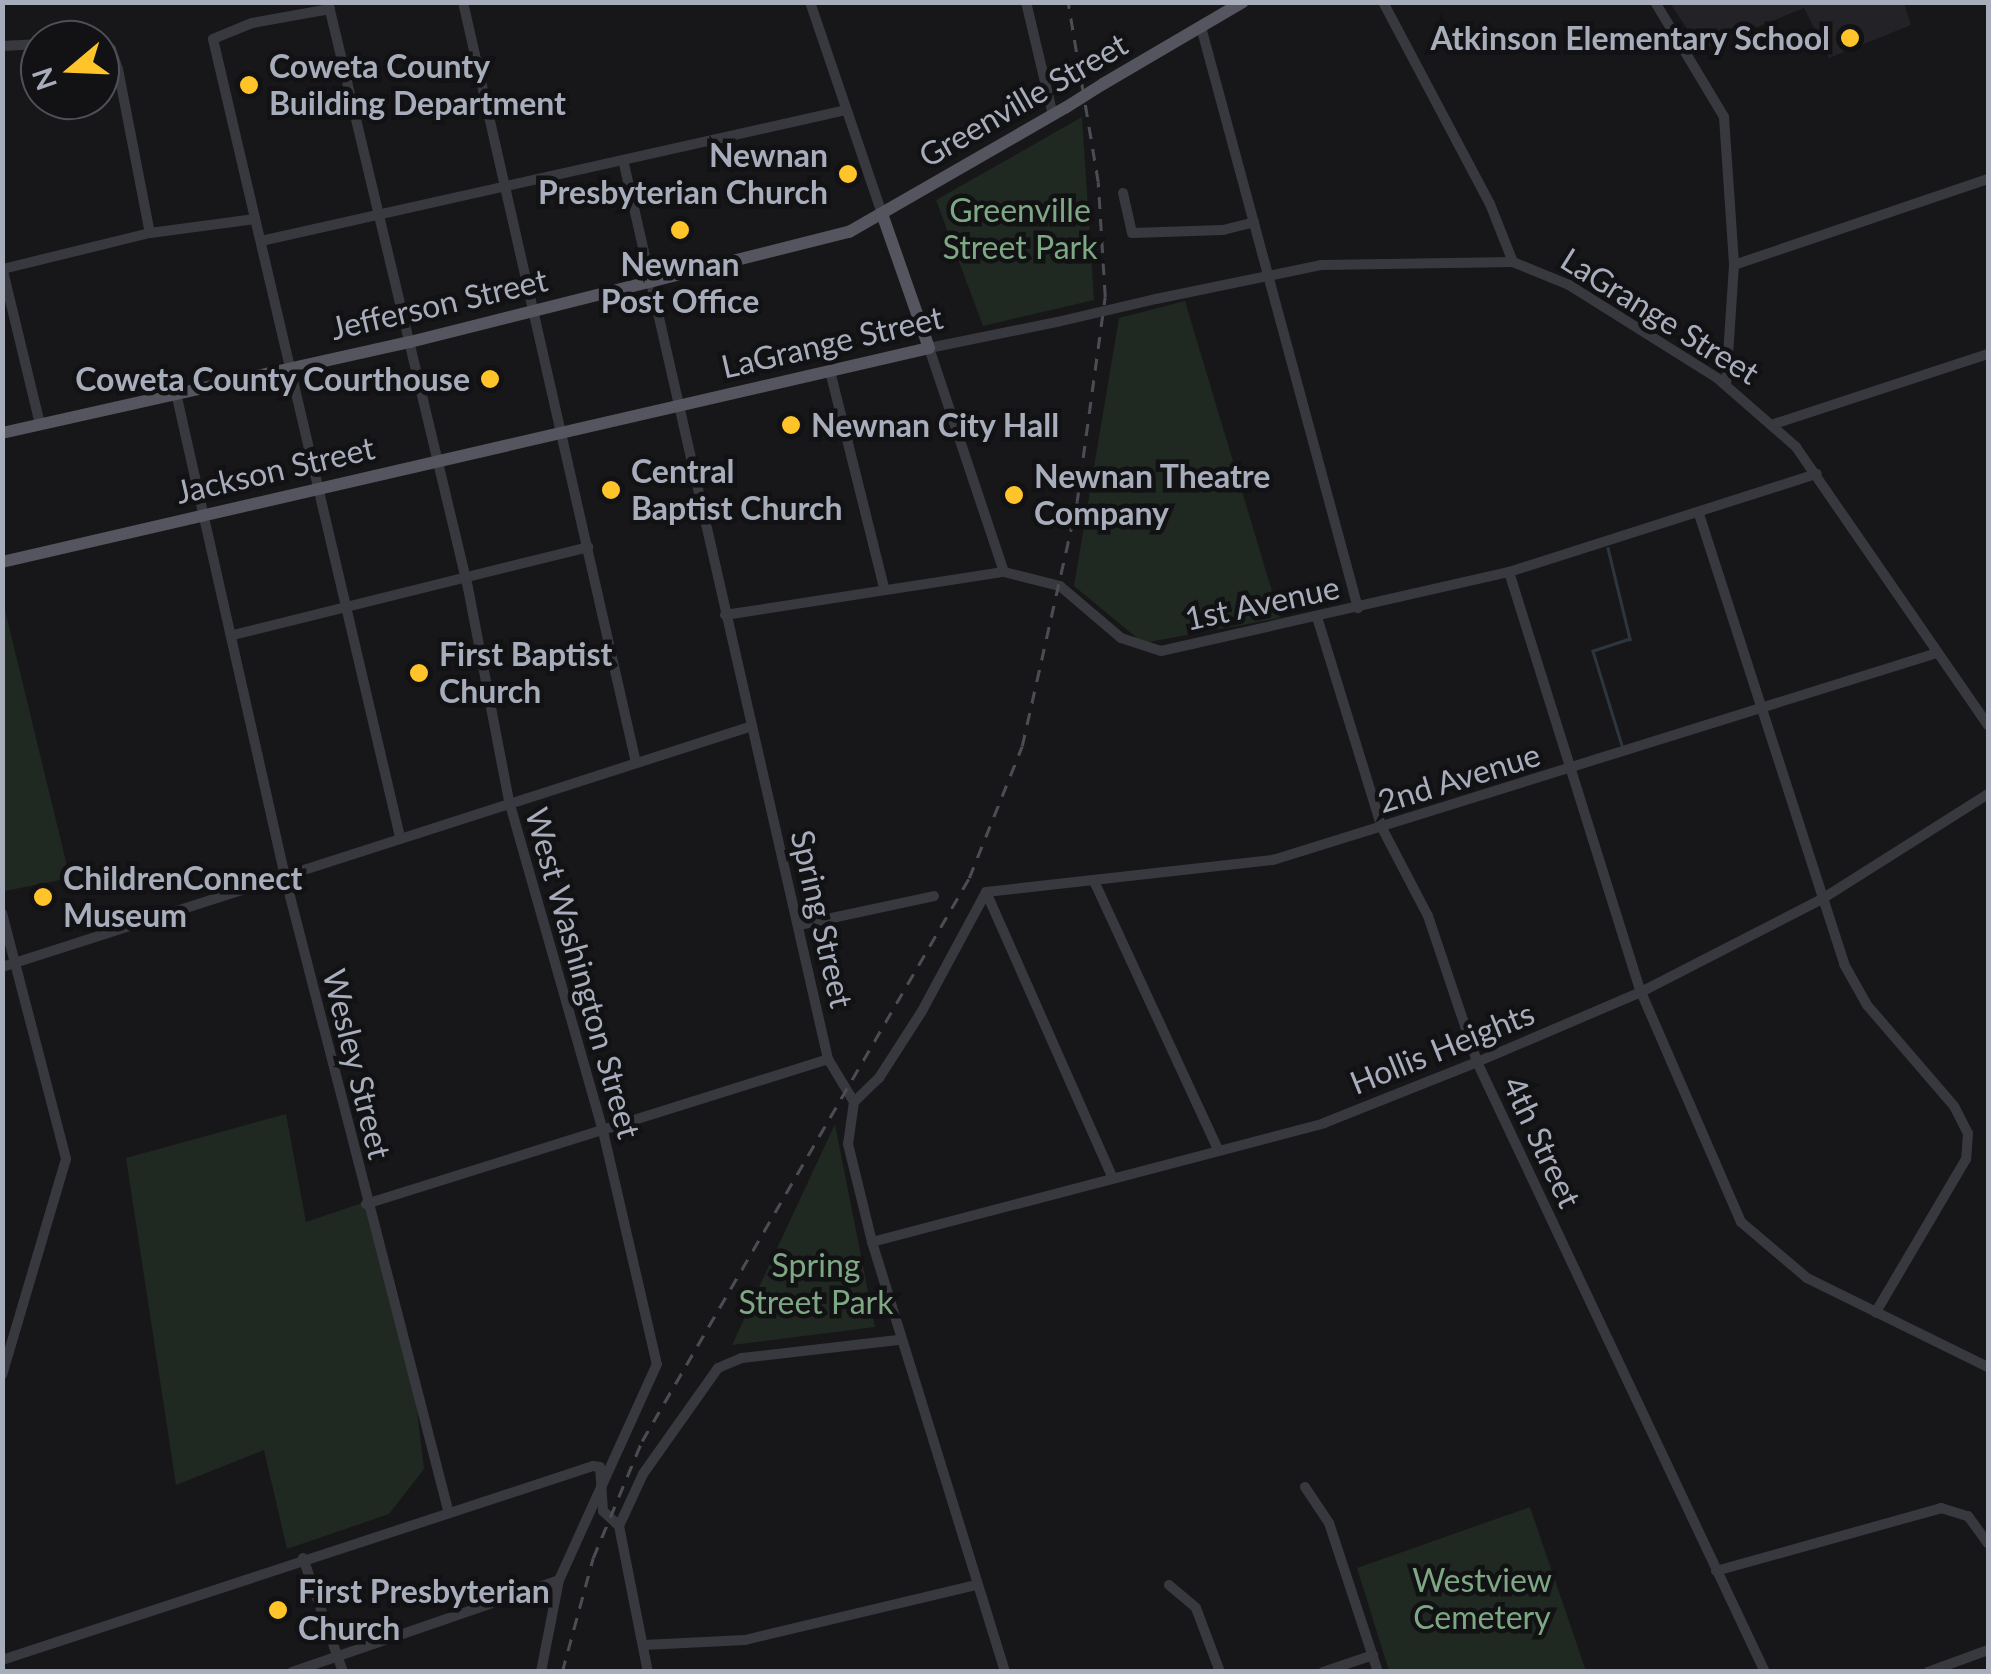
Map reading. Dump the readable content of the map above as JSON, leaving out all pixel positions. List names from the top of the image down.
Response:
{
  "streets": {
    "main road": [
      "Greenville Street",
      "Jefferson Street",
      "LaGrange Street",
      "Jackson Street"
    ],
    "street": [
      "1st Avenue",
      "2nd Avenue",
      "Spring Street",
      "West Washington Street",
      "Hollis Heights",
      "Wesley Street",
      "4th Street"
    ]
  },
  "crossings": [
    ["Greenville Street", "Jefferson Street"],
    ["Jefferson Street", "Spring Street"],
    ["Jefferson Street", "West Washington Street"],
    ["Jefferson Street", "Wesley Street"],
    ["LaGrange Street", "Jackson Street"],
    ["LaGrange Street", "1st Avenue"],
    ["LaGrange Street", "2nd Avenue"],
    ["LaGrange Street", "Spring Street"],
    ["Jackson Street", "West Washington Street"],
    ["Jackson Street", "Wesley Street"],
    ["1st Avenue", "Spring Street"],
    ["1st Avenue", "4th Street"],
    ["2nd Avenue", "4th Street"],
    ["Hollis Heights", "4th Street"]
  ],
  "parks": ["Greenville Street Park", "Spring Street Park", "Westview Cemetery"],
  "places": [
    "Atkinson Elementary School",
    "Coweta County Building Department",
    "Newnan Presbyterian Church",
    "Newnan Post Office",
    "Coweta County Courthouse",
    "Newnan City Hall",
    "Central Baptist Church",
    "Newnan Theatre Company",
    "First Baptist Church",
    "ChildrenConnect Museum",
    "First Presbyterian Church"
  ],
  "north": "left"
}
